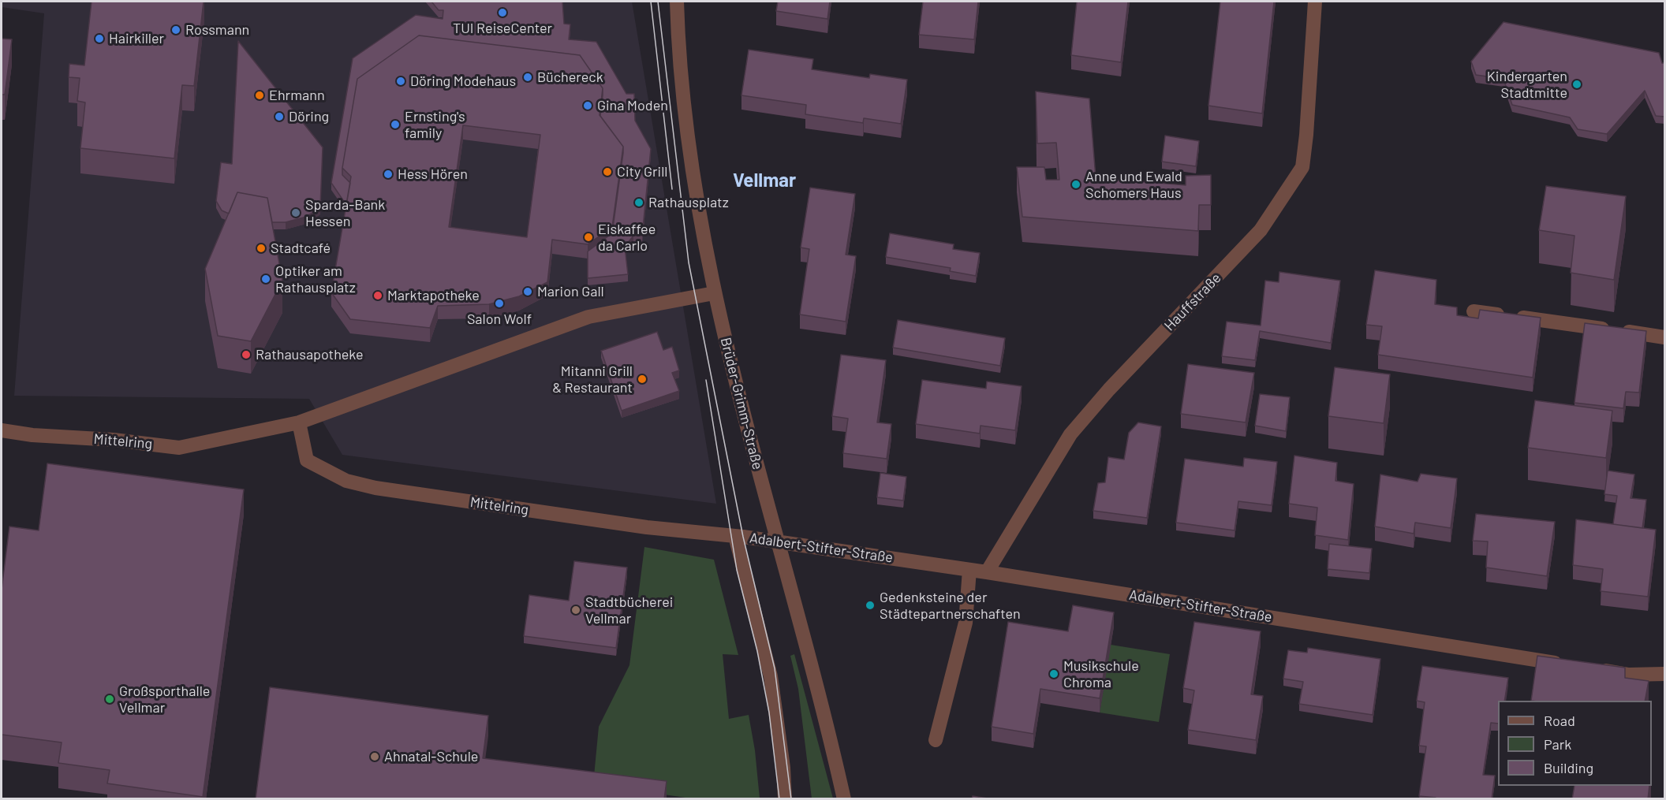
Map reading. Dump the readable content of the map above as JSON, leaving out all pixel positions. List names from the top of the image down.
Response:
{
  "streets": {
    "street": [
      "Hauffstraße",
      "Brüder-Grimm-Straße",
      "Mittelring",
      "Adalbert-Stifter-Straße"
    ]
  },
  "crossings": [
    ["Hauffstraße", "Adalbert-Stifter-Straße"],
    ["Brüder-Grimm-Straße", "Mittelring"],
    ["Brüder-Grimm-Straße", "Adalbert-Stifter-Straße"],
    ["Mittelring", "Adalbert-Stifter-Straße"]
  ],
  "districts": ["Vellmar"],
  "places": [
    "TUI ReiseCenter",
    "Rossmann",
    "Hairkiller",
    "Büchereck",
    "Döring Modehaus",
    "Kindergarten Stadtmitte",
    "Ehrmann",
    "Gina Moden",
    "Döring",
    "Ernsting's family",
    "City Grill",
    "Hess Hören",
    "Anne und Ewald Schomers Haus",
    "Rathausplatz",
    "Sparda-Bank Hessen",
    "Eiskaffee da Carlo",
    "Stadtcafé",
    "Optiker am Rathausplatz",
    "Marion Gall",
    "Marktapotheke",
    "Salon Wolf",
    "Rathausapotheke",
    "Mitanni Grill & Restaurant",
    "Gedenksteine der Städtepartnerschaften",
    "Stadtbücherei Vellmar",
    "Musikschule Chroma",
    "Großsporthalle Vellmar",
    "Ahnatal-Schule"
  ],
  "legend": ["Road", "Park", "Building"]
}
